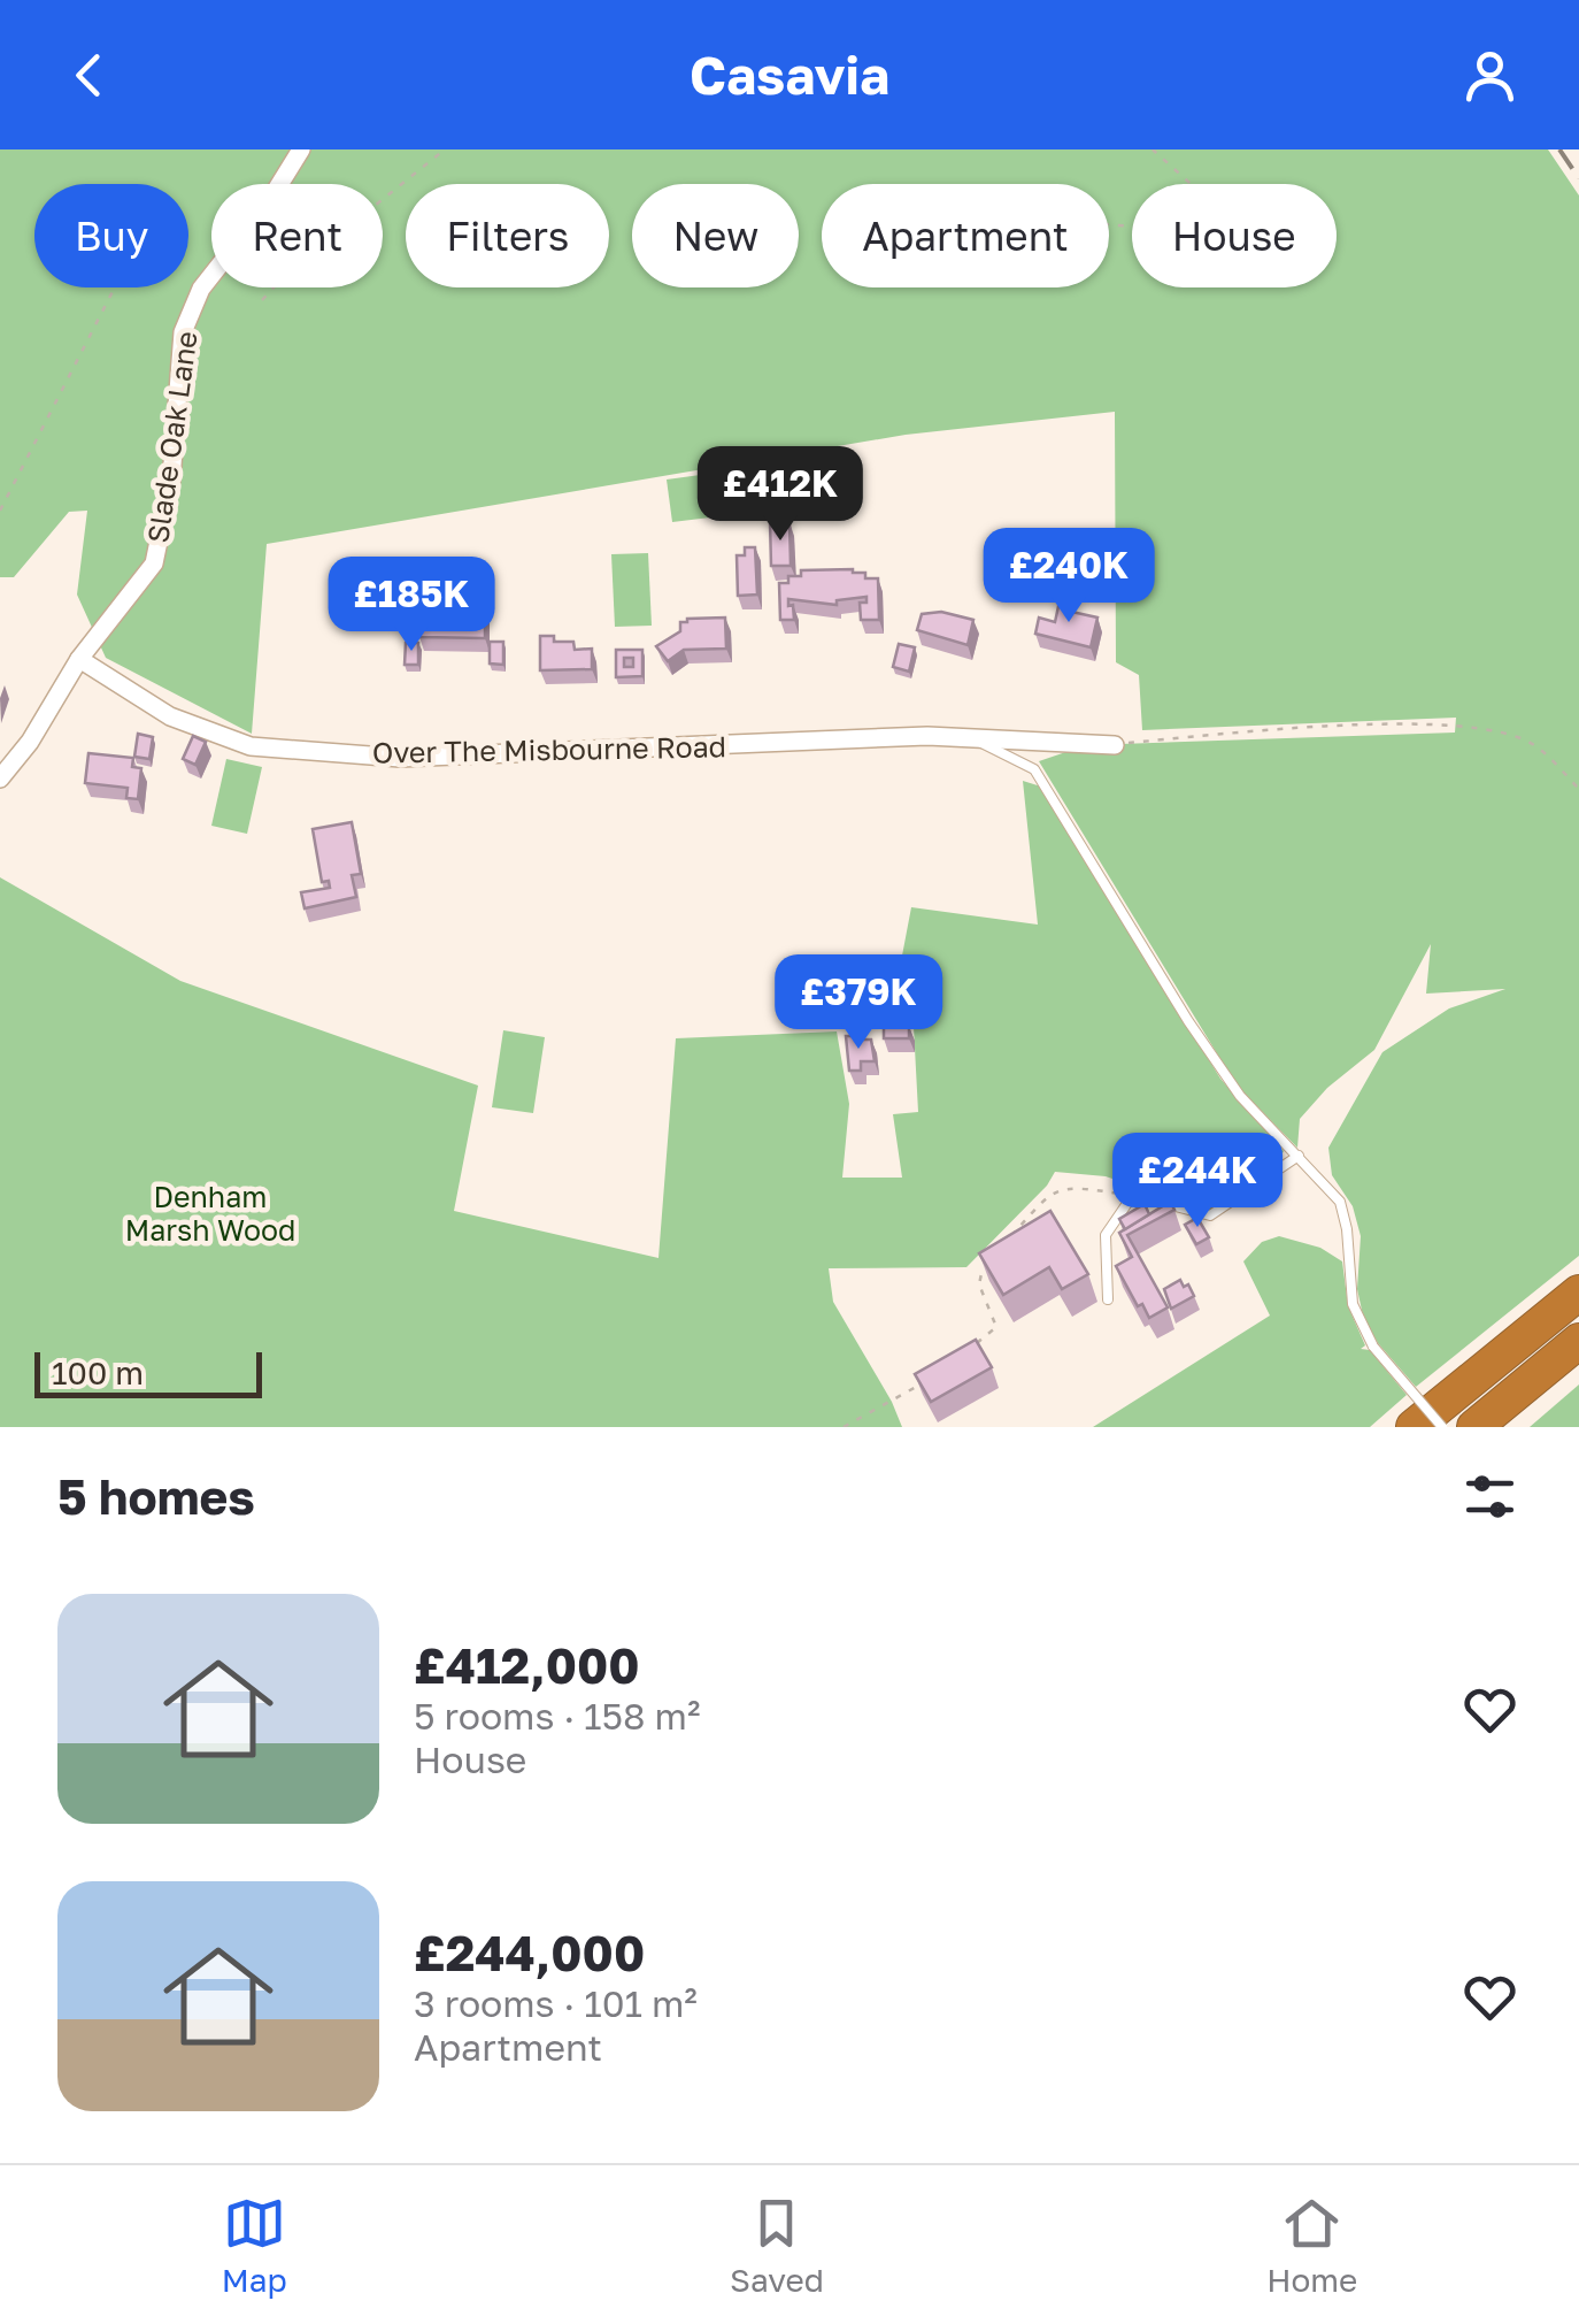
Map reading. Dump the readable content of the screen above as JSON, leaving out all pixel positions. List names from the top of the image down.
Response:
{
  "streets": {
    "street": ["Slade Oak Lane", "Over The Misbourne Road"]
  },
  "crossings": [
    ["Slade Oak Lane", "Over The Misbourne Road"]
  ],
  "parks": ["Denham Marsh Wood"],
  "scale_bar": "100 m",
  "page": {
    "header": "Casavia",
    "chip": [
      "Buy",
      "Rent",
      "Filters",
      "New",
      "Apartment",
      "House"
    ],
    "price": [
      "£412K",
      "£240K",
      "£185K",
      "£379K",
      "£244K"
    ],
    "scale": "100 m",
    "heading": "5 homes",
    "list": [
      {
        "name": "£412,000",
        "note": "5 rooms · 158 m² · House"
      },
      {
        "name": "£244,000",
        "note": "3 rooms · 101 m² · Apartment"
      }
    ],
    "tabs": ["Map", "Saved", "Home"]
  }
}
